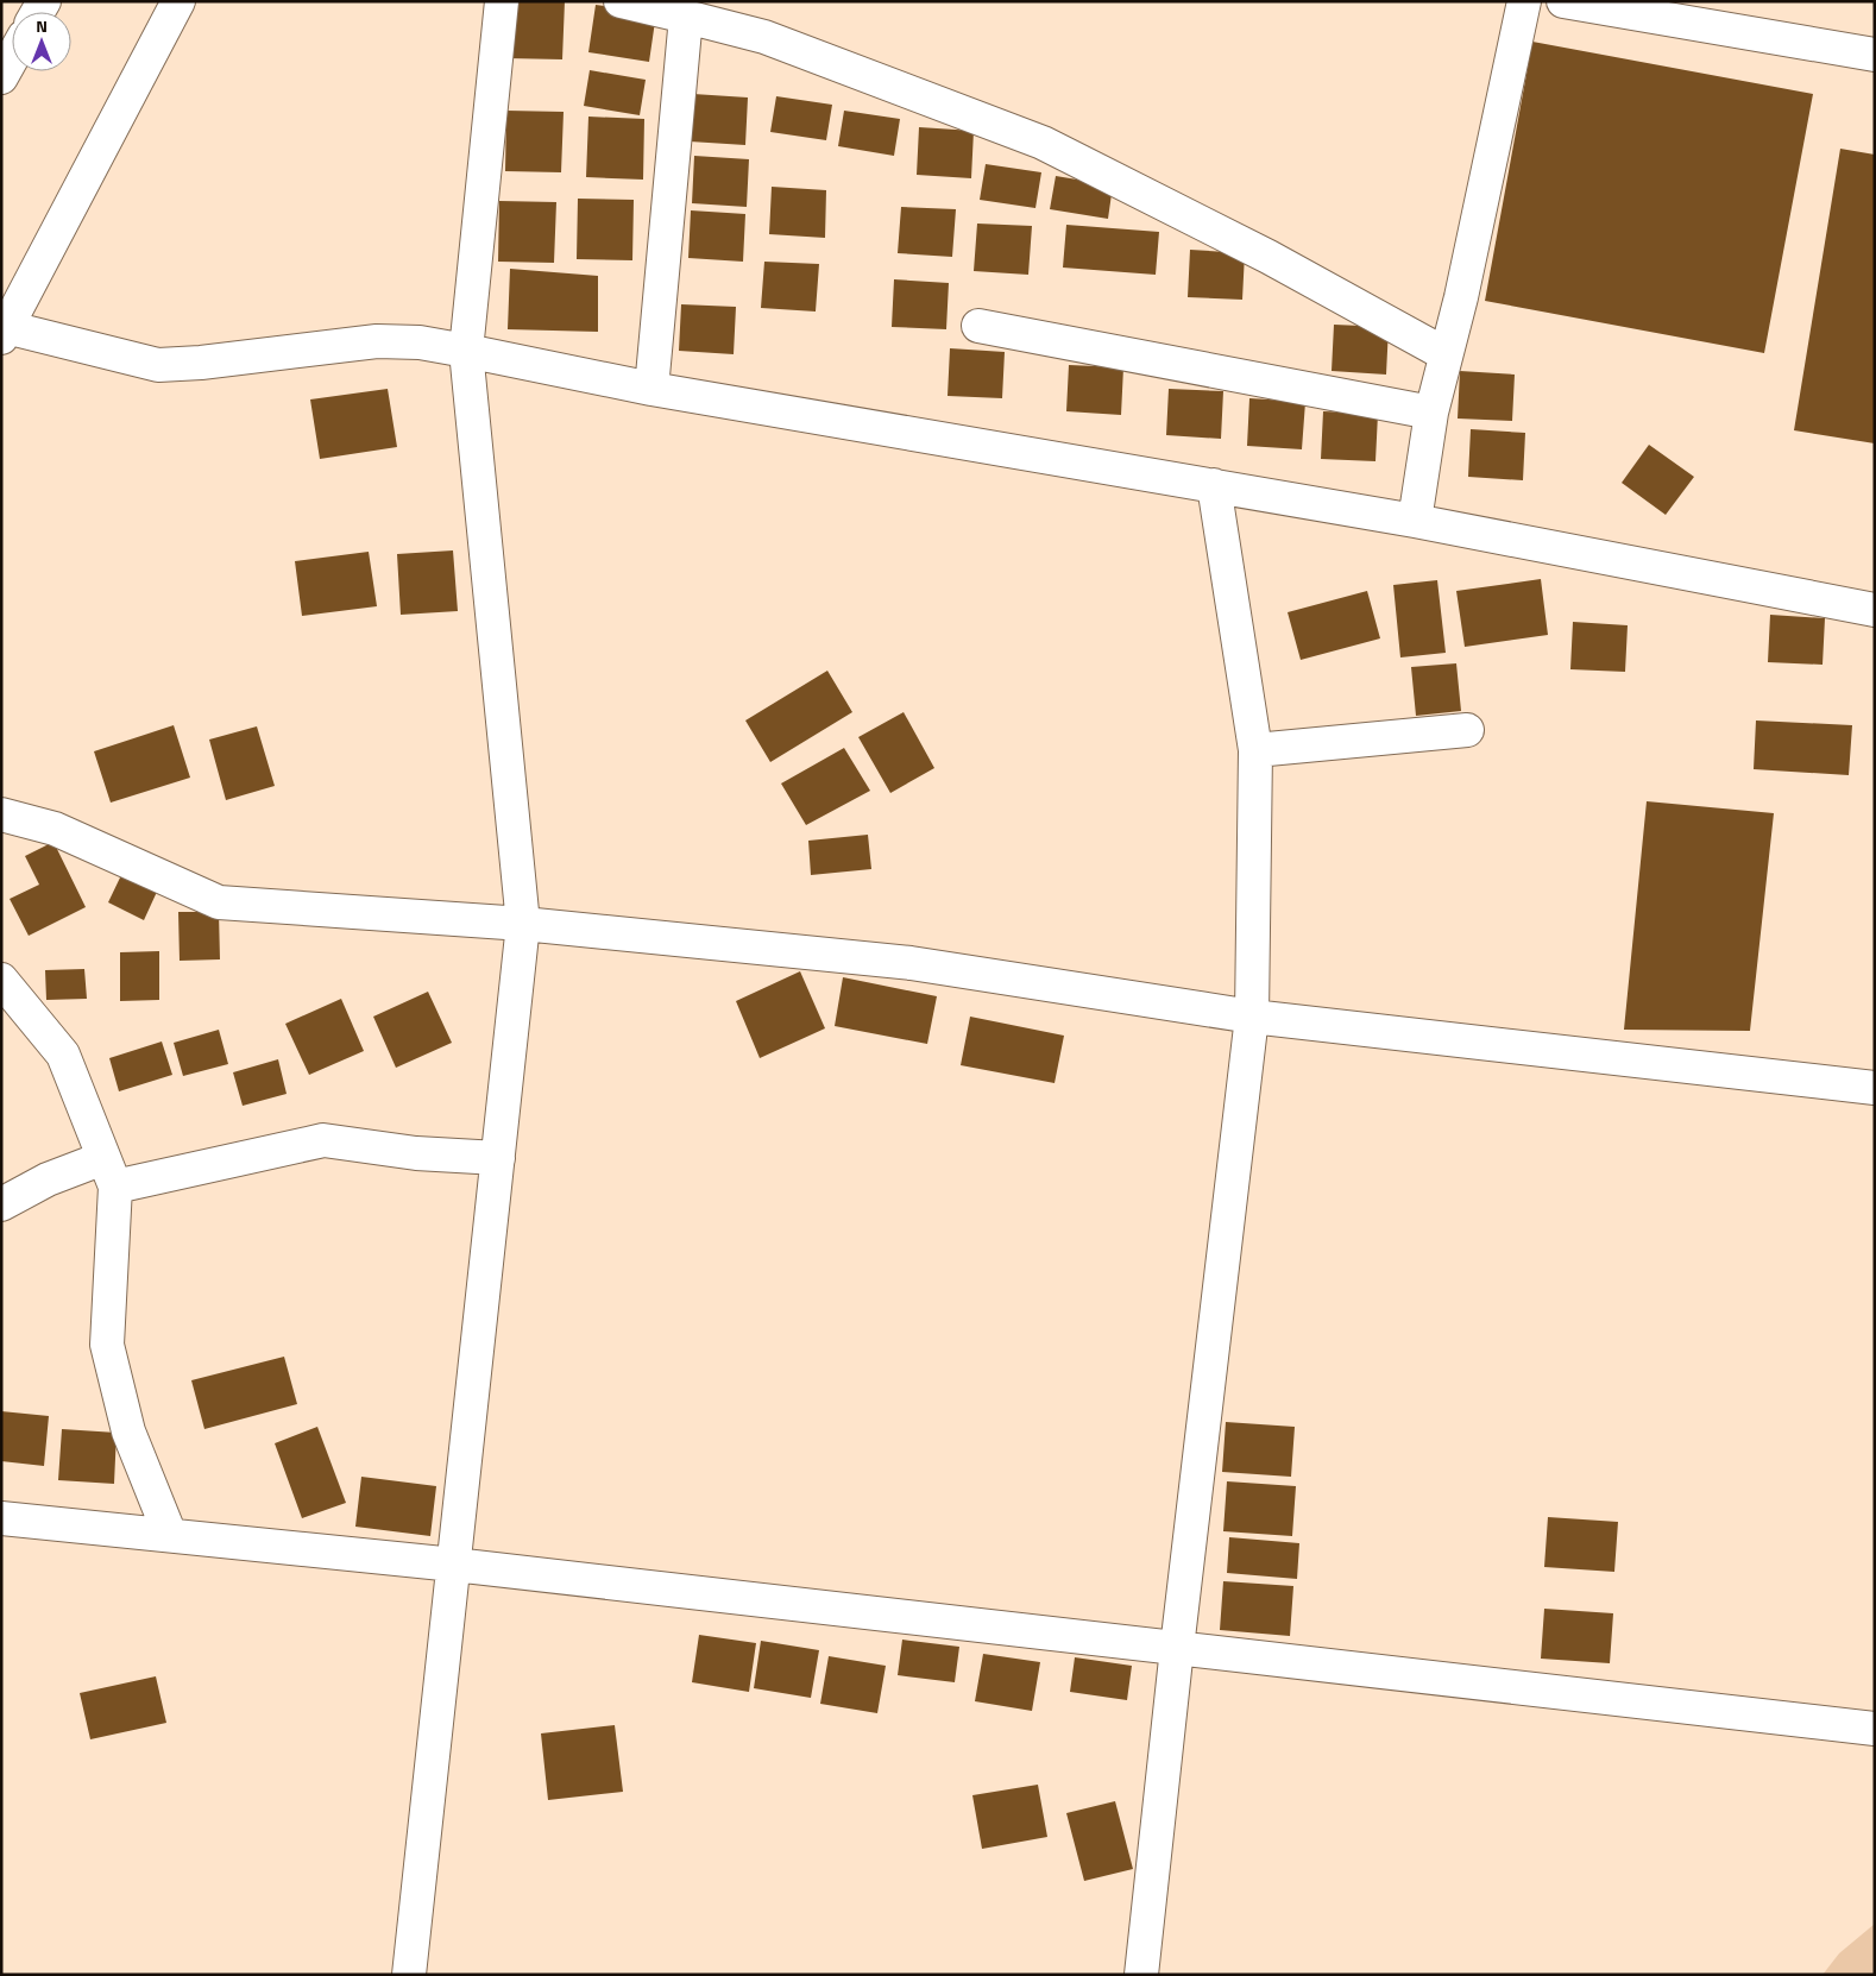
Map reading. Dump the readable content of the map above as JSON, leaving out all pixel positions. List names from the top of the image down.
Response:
{
  "north": "top"
}
